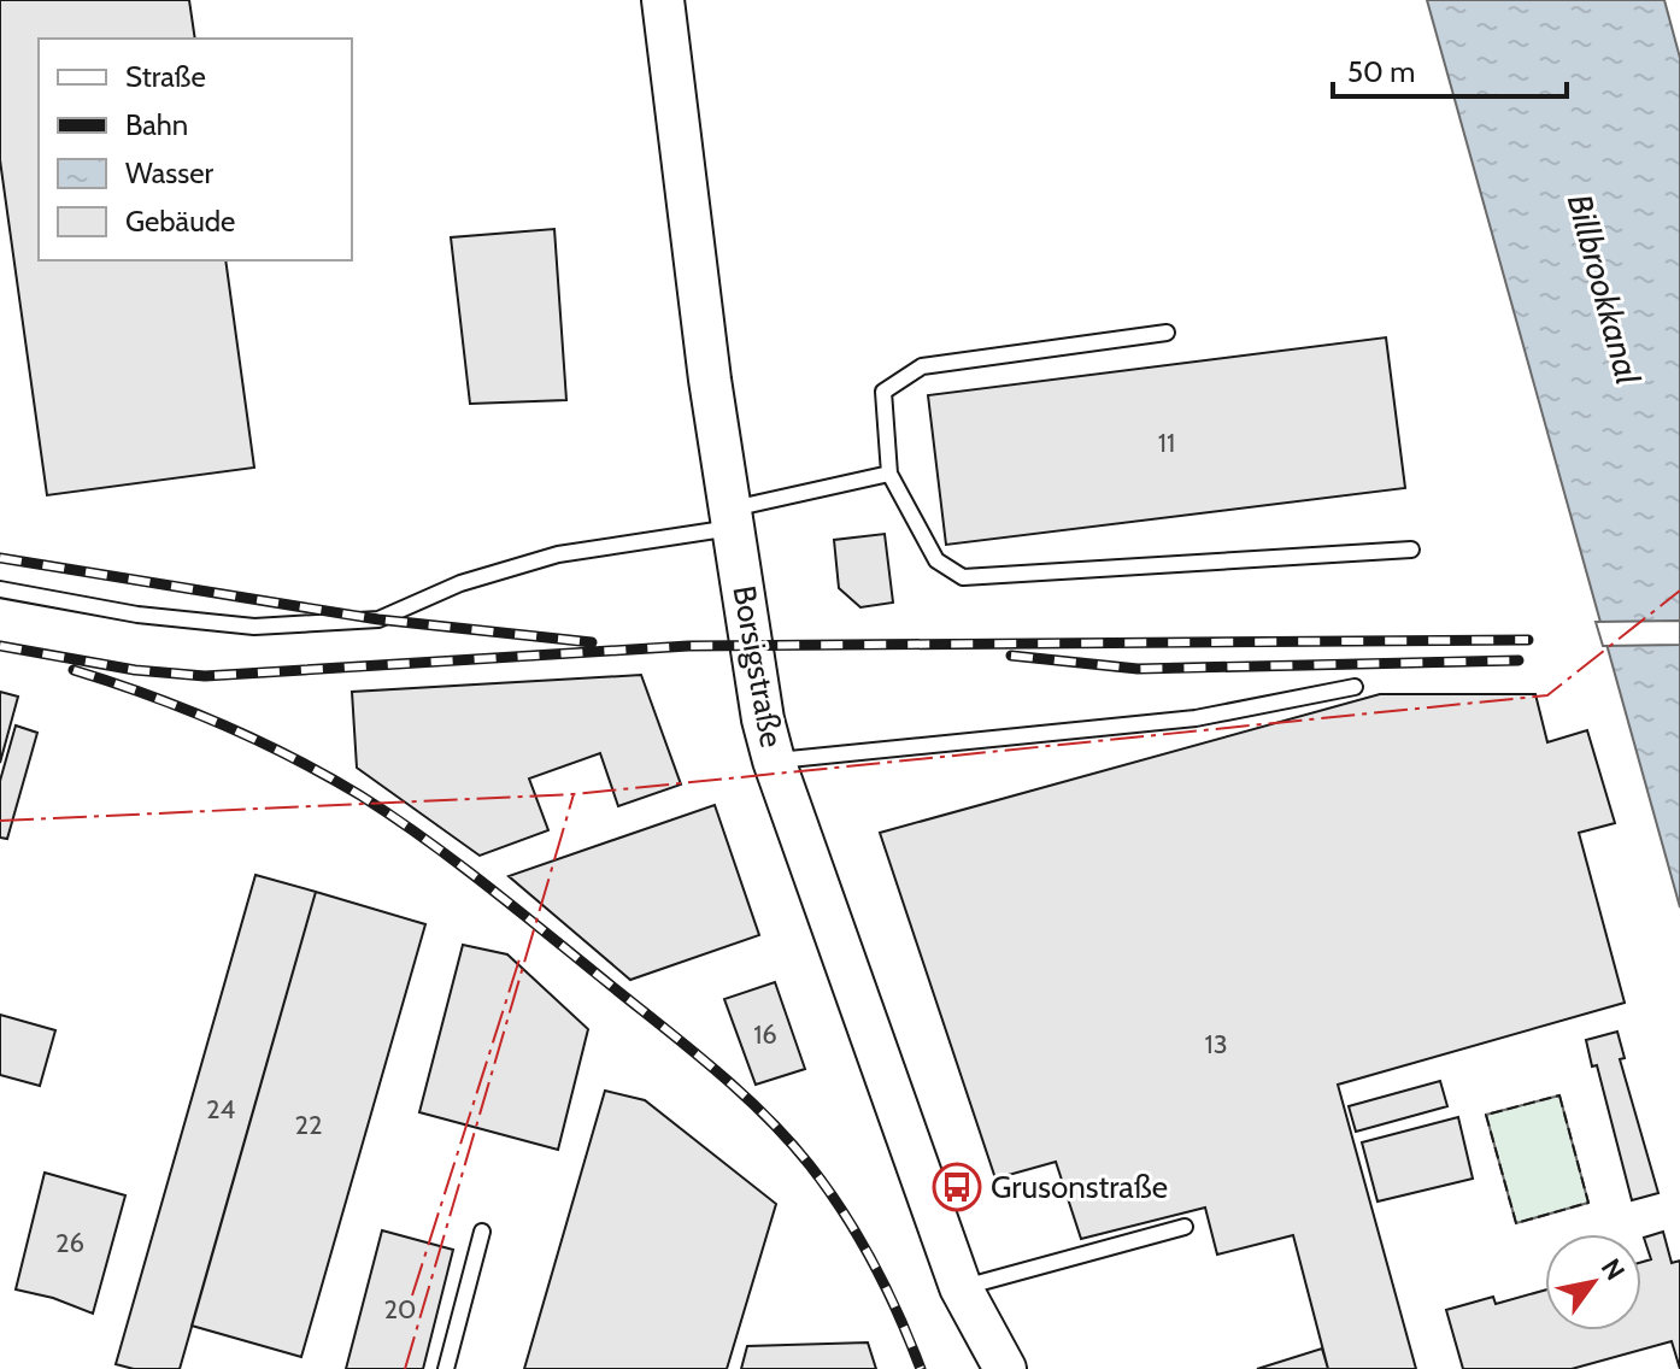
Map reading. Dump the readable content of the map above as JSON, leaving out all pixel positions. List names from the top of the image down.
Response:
{
  "streets": {
    "main road": ["Borsigstraße"]
  },
  "water": ["Billbrookkanal"],
  "places": {
    "bus stop": ["Grusonstraße"]
  },
  "house_numbers": [
    "11",
    "16",
    "13",
    "24",
    "22",
    "26",
    "20"
  ],
  "legend": [
    "Straße",
    "Bahn",
    "Wasser",
    "Gebäude"
  ],
  "scale_bar": "50 m",
  "north": "top right"
}
